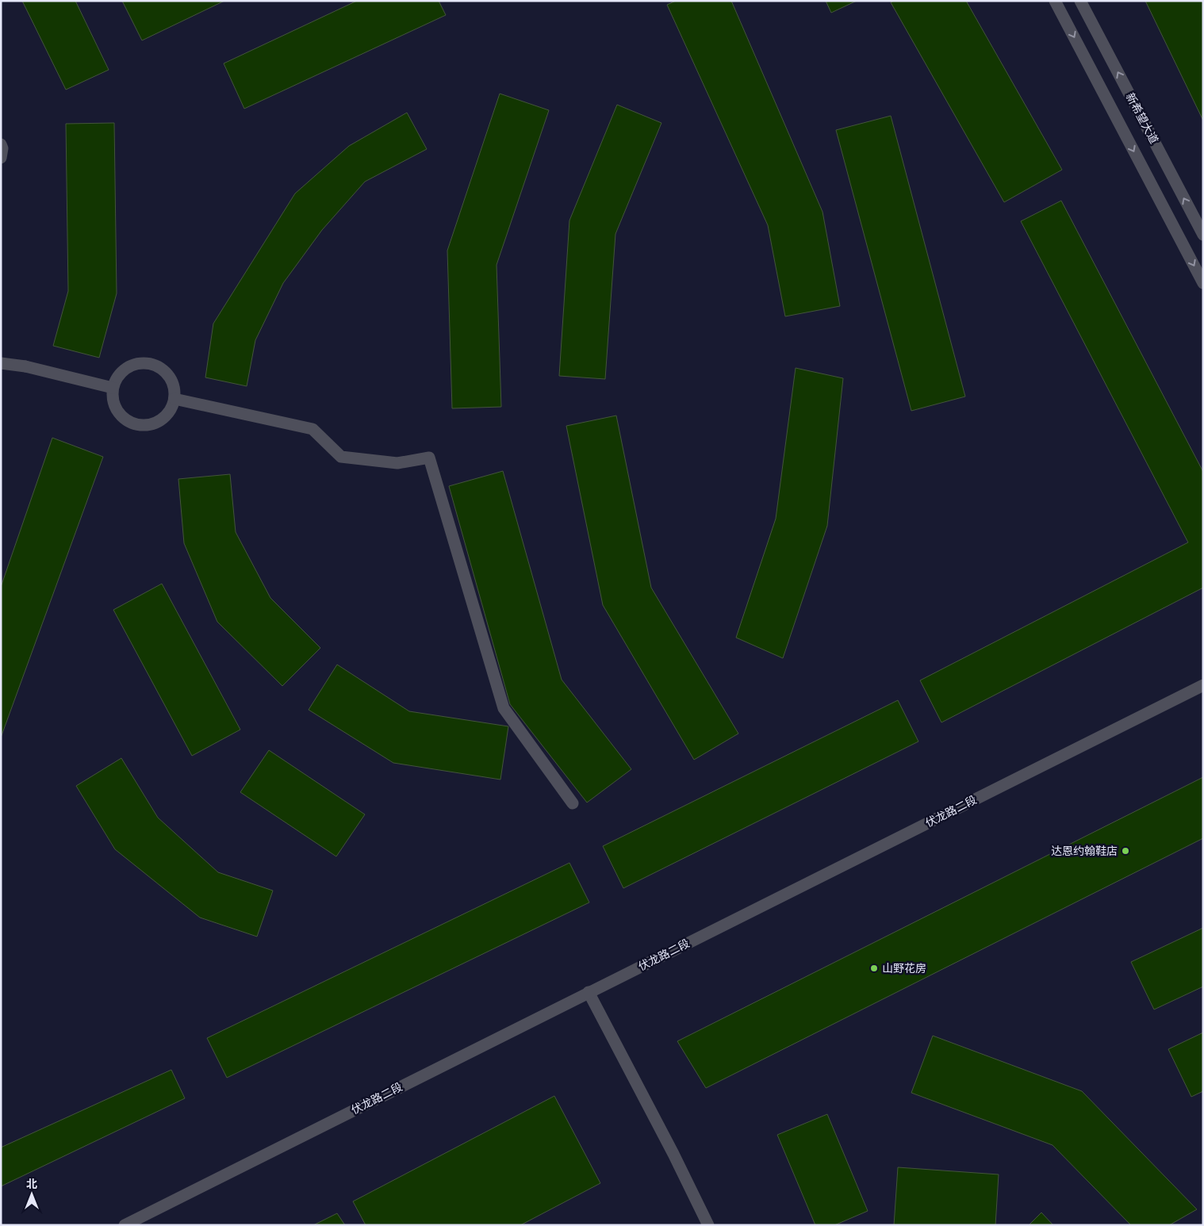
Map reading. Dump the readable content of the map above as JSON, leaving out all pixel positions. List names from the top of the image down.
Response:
{
  "streets": {
    "street": ["新希望大道", "伏龙路二段"]
  },
  "places": ["达恩约翰鞋店", "山野花房"],
  "north": "top"
}
